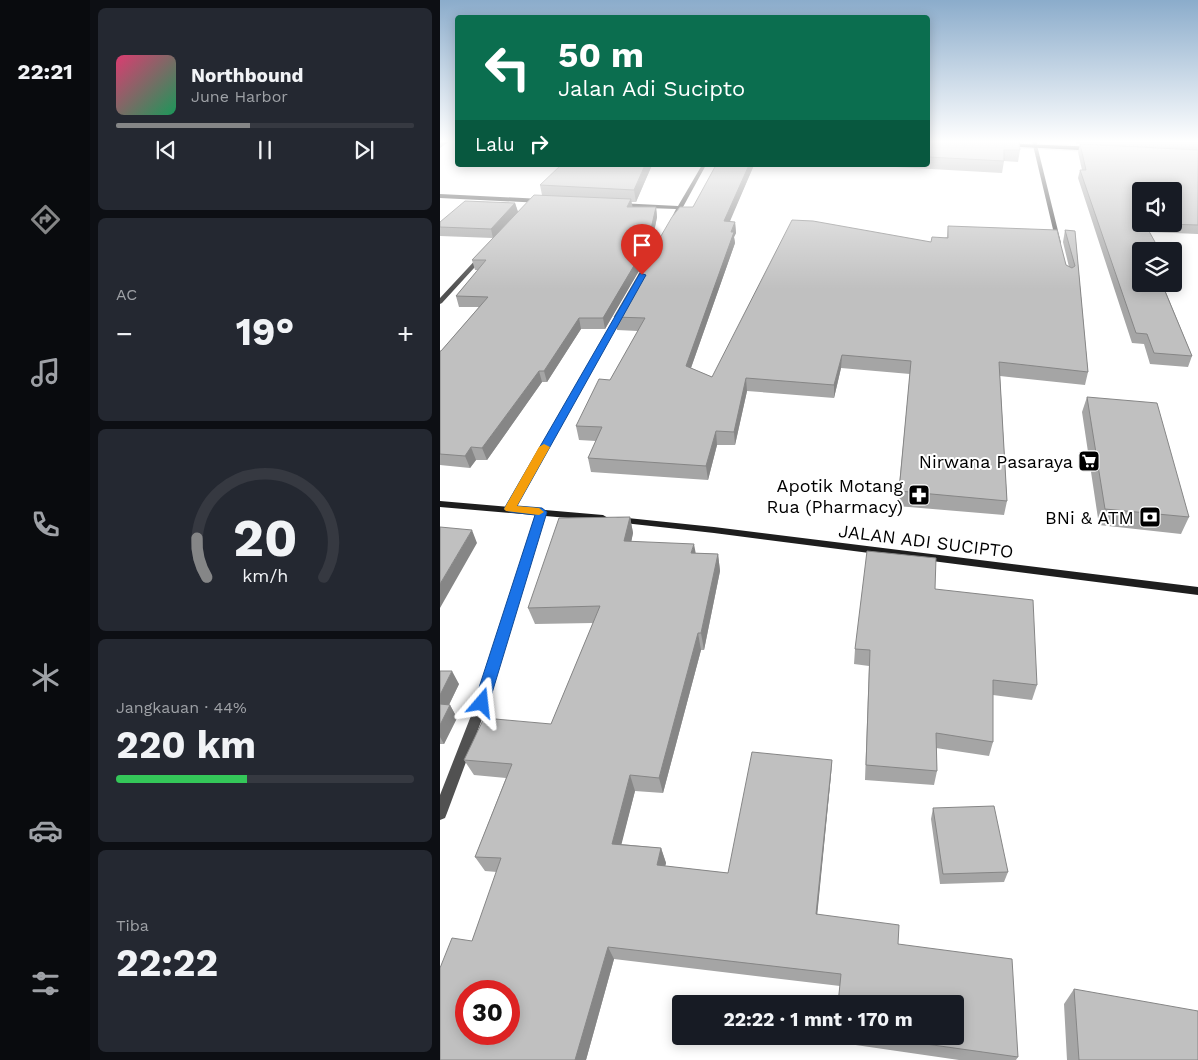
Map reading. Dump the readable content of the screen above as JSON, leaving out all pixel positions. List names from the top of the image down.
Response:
{
  "streets": {
    "street": ["JALAN ADI SUCIPTO"]
  },
  "places": {
    "supermarket": ["Nirwana Pasaraya"],
    "pharmacy": ["Apotik Motang Rua (Pharmacy)"],
    "bank": ["BNi & ATM"]
  },
  "page": {
    "tabs": "22:21",
    "turn": ["50 m", "Jalan Adi Sucipto"],
    "song": ["Northbound", "June Harbor"],
    "then": "Lalu",
    "tile": [
      "AC",
      ["Jangkauan · 44%", "220 km"],
      ["Tiba", "22:22"]
    ],
    "heat": ["−", "19°", "+"],
    "limit": "30",
    "trip": "22:22 · 1 mnt · 170 m",
    "gauge": ["20", "km/h"]
  }
}
